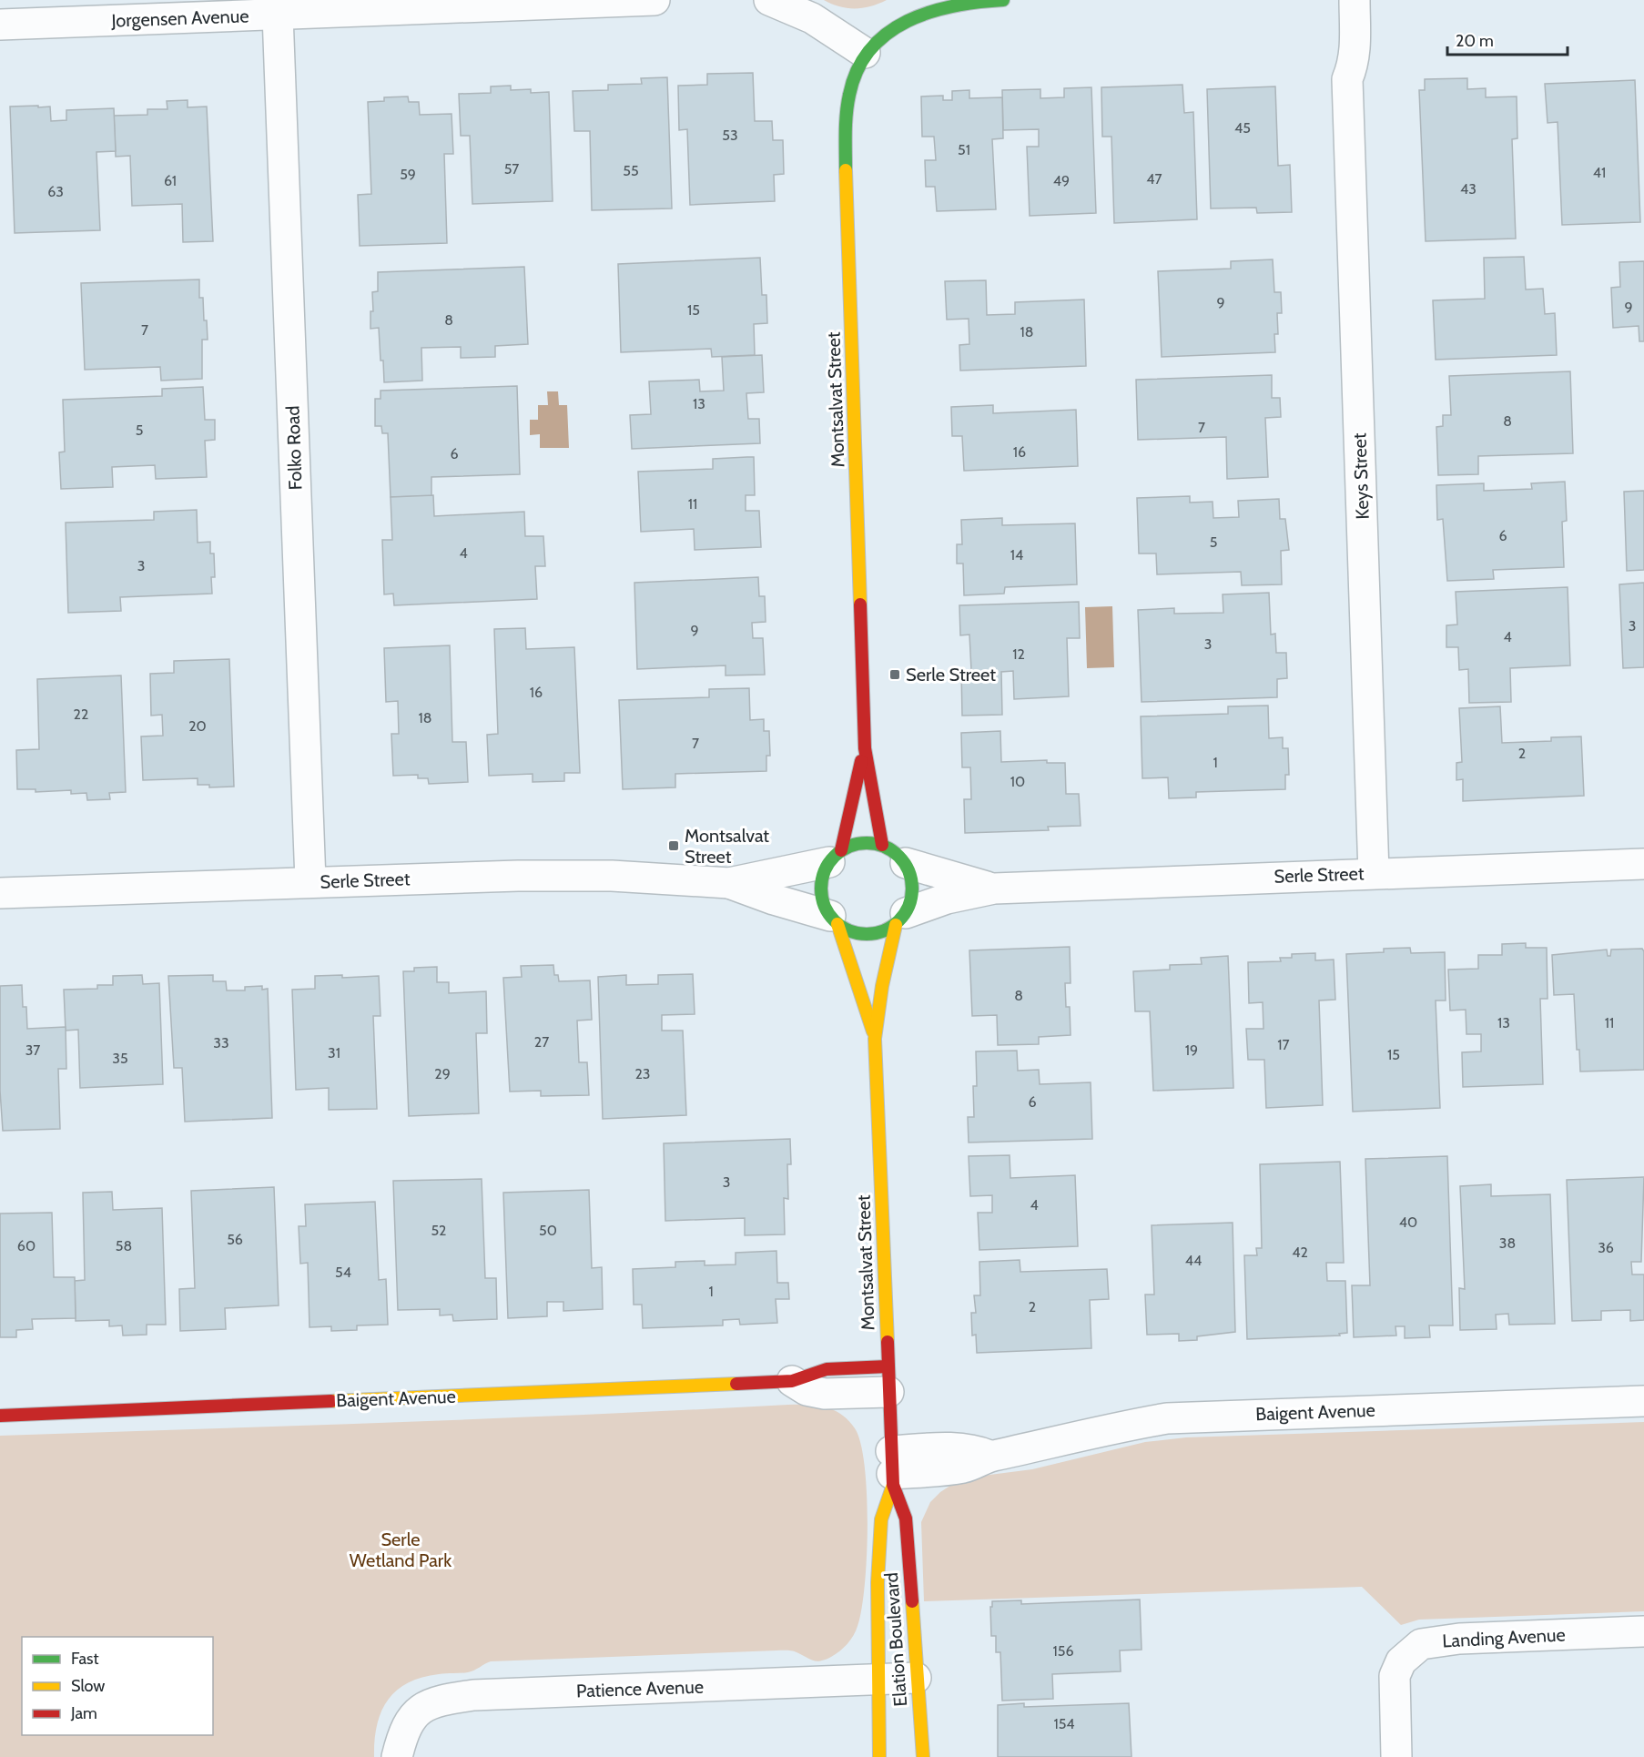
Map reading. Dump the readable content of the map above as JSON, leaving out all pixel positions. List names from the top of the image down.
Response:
{
  "streets": {
    "street": [
      "Jorgensen Avenue",
      "Montsalvat Street",
      "Folko Road",
      "Keys Street",
      "Serle Street",
      "Baigent Avenue",
      "Landing Avenue",
      "Elation Boulevard",
      "Patience Avenue"
    ]
  },
  "crossings": [
    ["Jorgensen Avenue", "Folko Road"],
    ["Montsalvat Street", "Serle Street"],
    ["Montsalvat Street", "Baigent Avenue"],
    ["Montsalvat Street", "Elation Boulevard"],
    ["Folko Road", "Serle Street"],
    ["Keys Street", "Serle Street"],
    ["Elation Boulevard", "Patience Avenue"]
  ],
  "parks": ["Serle Wetland Park"],
  "places": {
    "transit": ["Serle Street", "Montsalvat Street"]
  },
  "house_numbers": [
    "45",
    "53",
    "51",
    "57",
    "55",
    "41",
    "59",
    "47",
    "61",
    "49",
    "43",
    "63",
    "9",
    "9",
    "15",
    "8",
    "7",
    "18",
    "13",
    "8",
    "7",
    "5",
    "16",
    "6",
    "11",
    "6",
    "5",
    "4",
    "14",
    "3",
    "3",
    "9",
    "4",
    "3",
    "12",
    "16",
    "22",
    "18",
    "20",
    "7",
    "2",
    "1",
    "10",
    "8",
    "13",
    "11",
    "27",
    "33",
    "17",
    "37",
    "19",
    "31",
    "15",
    "35",
    "29",
    "23",
    "6",
    "3",
    "4",
    "40",
    "52",
    "50",
    "56",
    "38",
    "60",
    "58",
    "36",
    "42",
    "44",
    "54",
    "1",
    "2",
    "156",
    "154"
  ],
  "legend": ["Fast", "Slow", "Jam"],
  "scale_bar": "20 m"
}
